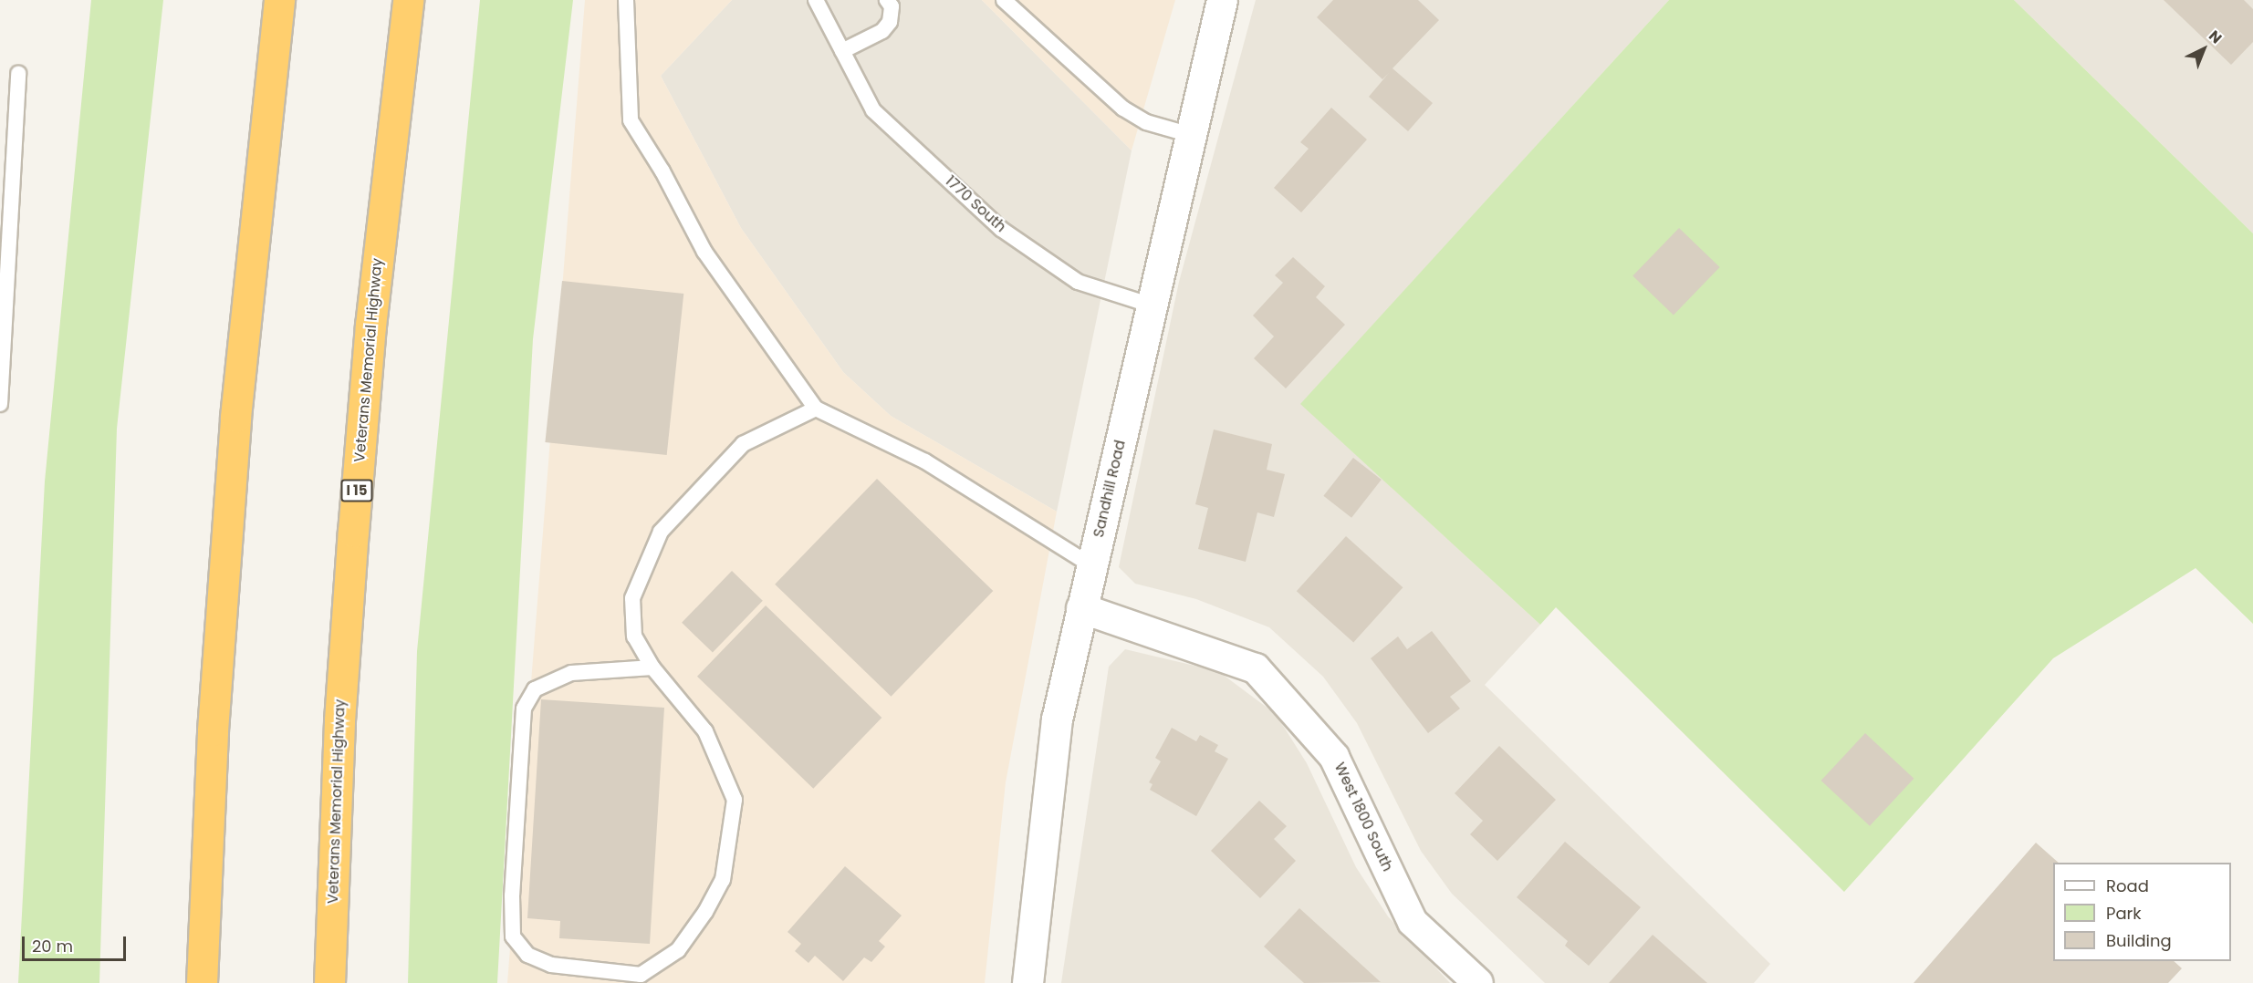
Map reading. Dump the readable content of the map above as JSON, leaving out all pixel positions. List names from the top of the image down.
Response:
{
  "streets": {
    "highway": ["Veterans Memorial Highway", "I 15"],
    "street": ["Sandhill Road", "West 1800 South"],
    "lane": ["1770 South"]
  },
  "crossings": [
    ["1770 South", "Sandhill Road"],
    ["Sandhill Road", "West 1800 South"]
  ],
  "legend": ["Road", "Park", "Building"],
  "scale_bar": "20 m",
  "north": "top right"
}
